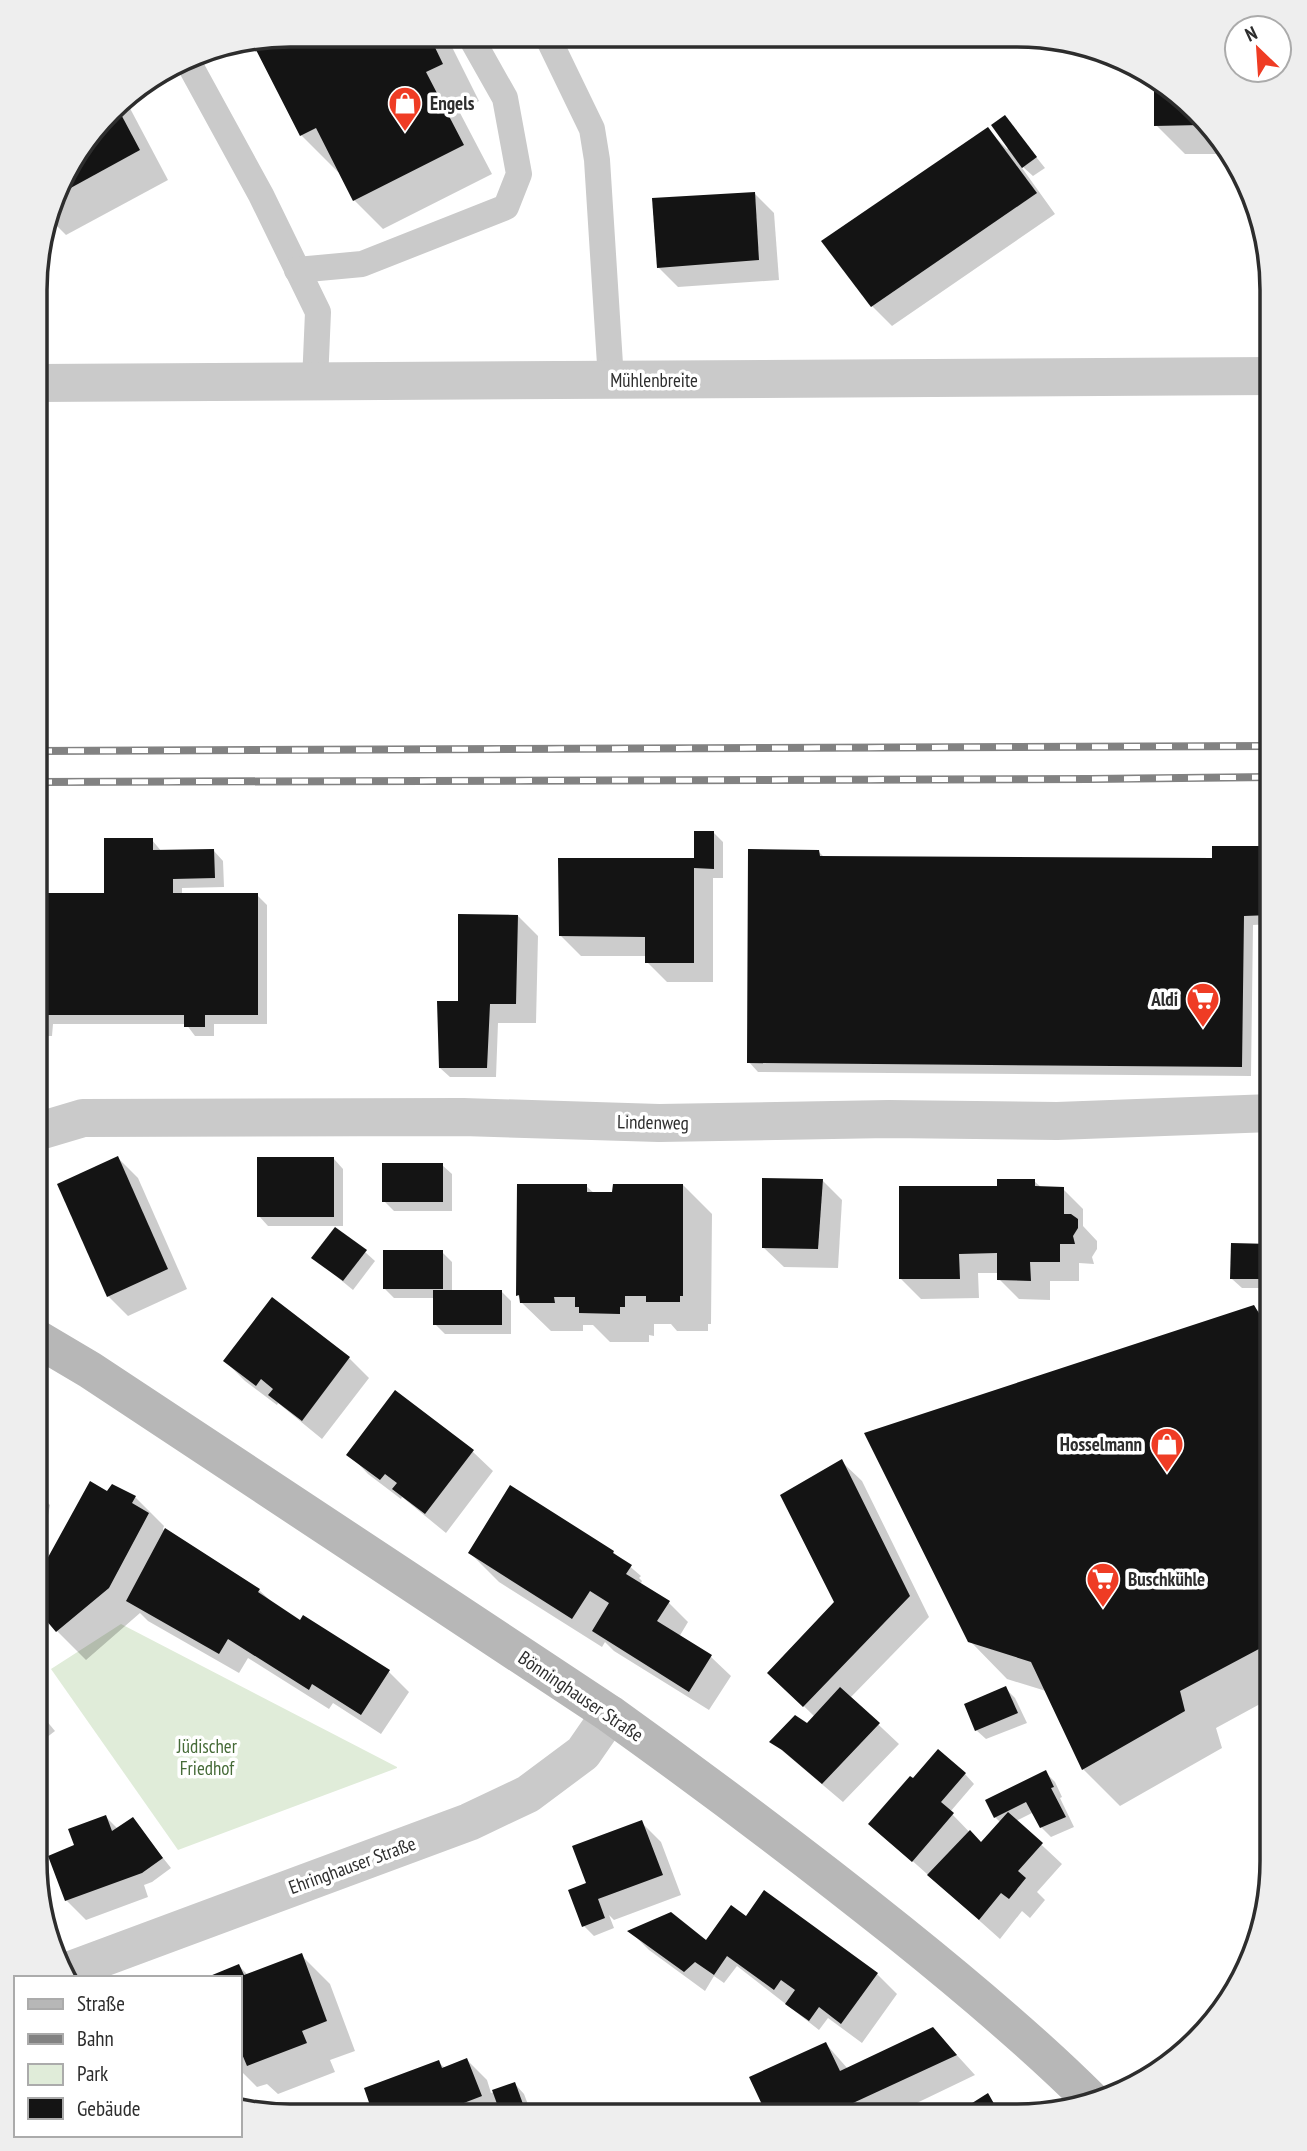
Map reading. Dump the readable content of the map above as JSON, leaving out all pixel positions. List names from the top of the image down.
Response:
{
  "streets": {
    "main road": ["Bönninghauser Straße"],
    "street": ["Mühlenbreite", "Lindenweg", "Ehringhauser Straße"]
  },
  "crossings": [
    ["Bönninghauser Straße", "Ehringhauser Straße"]
  ],
  "parks": ["Jüdischer Friedhof"],
  "places": {
    "shop": ["Engels", "Hosselmann"],
    "supermarket": ["Aldi", "Buschkühle"]
  },
  "legend": [
    "Straße",
    "Bahn",
    "Park",
    "Gebäude"
  ],
  "north": "top left"
}
